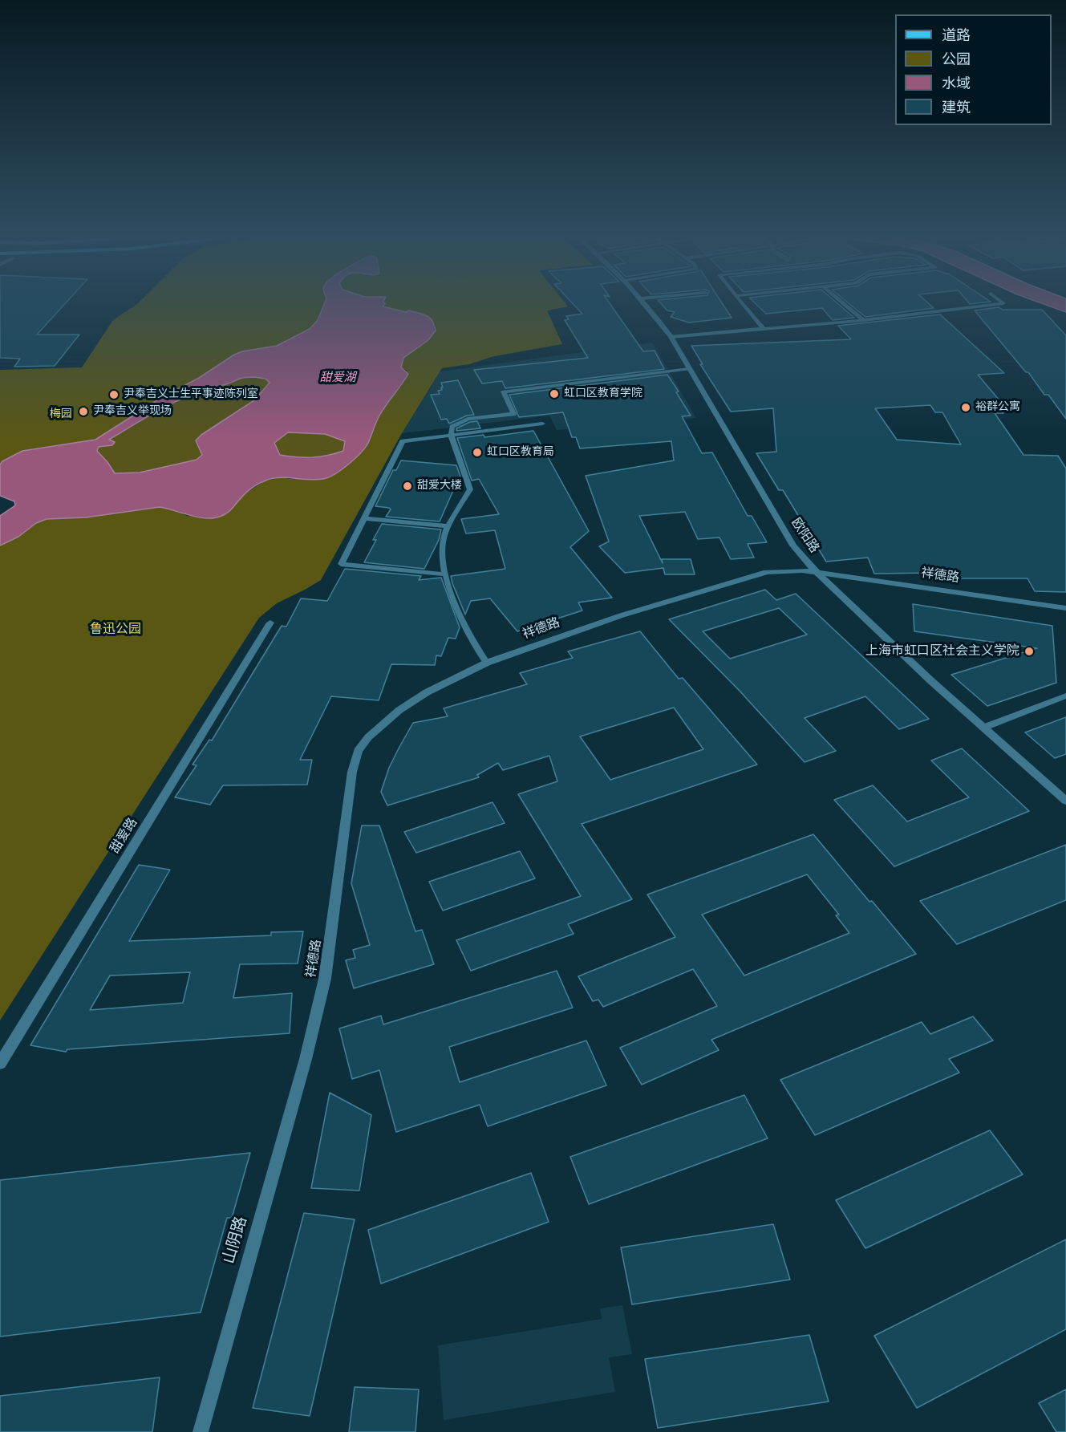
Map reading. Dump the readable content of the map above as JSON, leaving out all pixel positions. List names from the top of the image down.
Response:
{
  "streets": {
    "street": [
      "欧阳路",
      "祥德路",
      "甜爱路",
      "山阴路"
    ]
  },
  "crossings": [
    ["欧阳路", "祥德路"],
    ["祥德路", "山阴路"]
  ],
  "water": ["甜爱湖"],
  "parks": ["梅园", "鲁迅公园"],
  "places": [
    "虹口区教育学院",
    "尹奉吉义士生平事迹陈列室",
    "裕群公寓",
    "尹奉吉义举现场",
    "虹口区教育局",
    "甜爱大楼",
    "上海市虹口区社会主义学院"
  ],
  "legend": [
    "道路",
    "公园",
    "水域",
    "建筑"
  ]
}
